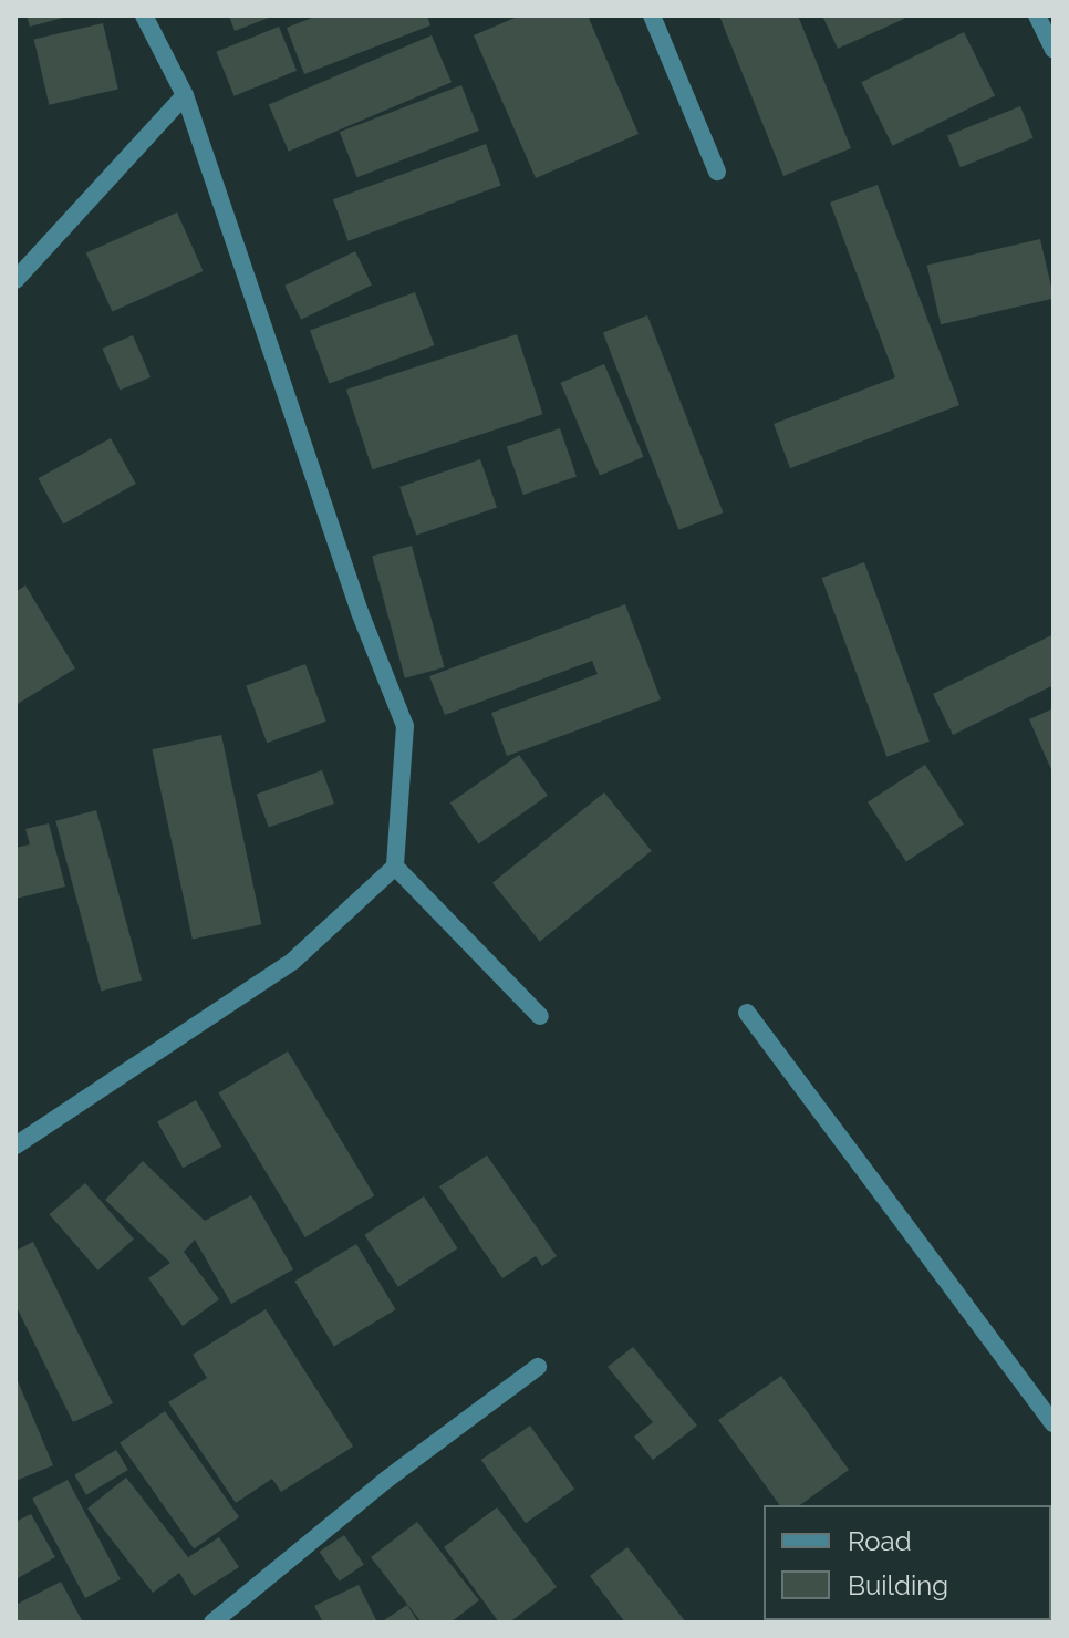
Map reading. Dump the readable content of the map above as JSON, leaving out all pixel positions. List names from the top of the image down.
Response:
{
  "legend": ["Road", "Building"]
}
